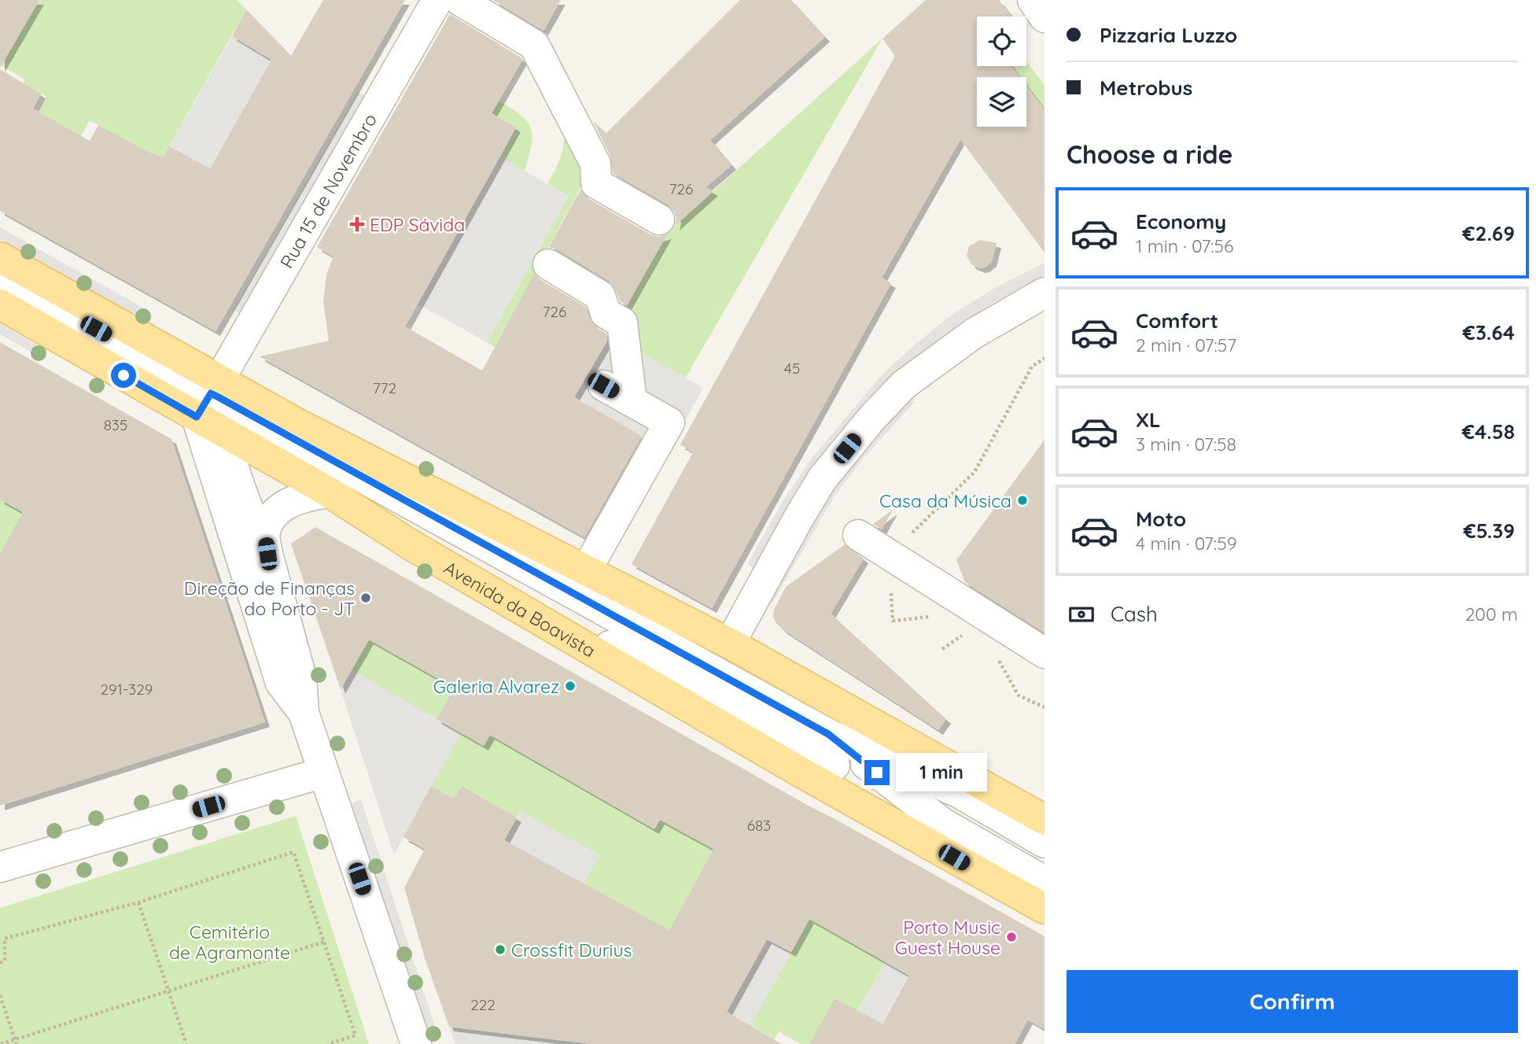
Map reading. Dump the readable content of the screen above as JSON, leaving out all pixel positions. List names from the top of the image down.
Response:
{
  "streets": {
    "main road": ["Avenida da Boavista"],
    "street": ["Rua 15 de Novembro"]
  },
  "crossings": [
    ["Rua 15 de Novembro", "Avenida da Boavista"]
  ],
  "parks": ["Cemitério de Agramonte"],
  "places": {
    "health": ["EDP Sávida"],
    "other": [
      "Casa da Música",
      "Direção de Finanças do Porto - JT",
      "Galeria Alvarez",
      "Porto Music Guest House",
      "Crossfit Durius"
    ]
  },
  "house_numbers": [
    "726",
    "726",
    "45",
    "772",
    "835",
    "291-329",
    "683",
    "222"
  ],
  "page": {
    "banner": ["Pizzaria Luzzo", "Metrobus"],
    "heading": "Choose a ride",
    "list": [
      {
        "name": "Economy",
        "note": "1 min · 07:56",
        "value": "€2.69"
      },
      {
        "name": "Comfort",
        "note": "2 min · 07:57",
        "value": "€3.64"
      },
      {
        "name": "XL",
        "note": "3 min · 07:58",
        "value": "€4.58"
      },
      {
        "name": "Moto",
        "note": "4 min · 07:59",
        "value": "€5.39"
      }
    ],
    "pay": ["Cash", "200 m"],
    "bubble": "1 min",
    "buttons": "Confirm"
  }
}
